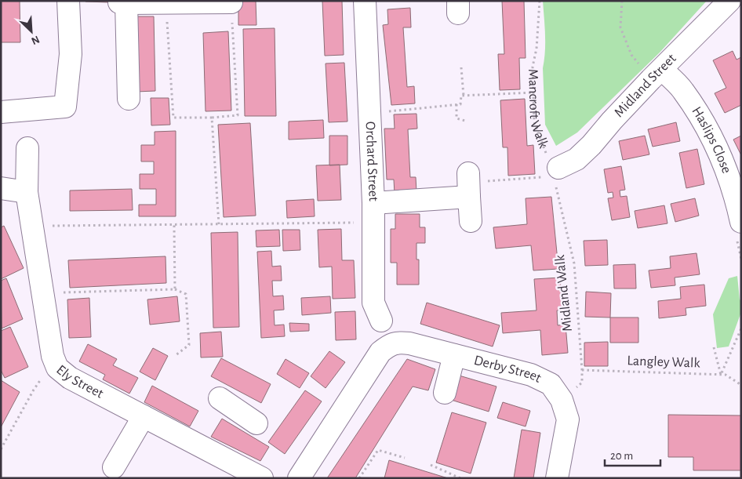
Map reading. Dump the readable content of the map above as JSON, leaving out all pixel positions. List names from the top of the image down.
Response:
{
  "streets": {
    "street": [
      "Midland Street",
      "Haslips Close",
      "Orchard Street",
      "Derby Street",
      "Ely Street"
    ],
    "path": ["Mancroft Walk", "Midland Walk", "Langley Walk"]
  },
  "crossings": [
    ["Midland Street", "Mancroft Walk"],
    ["Midland Street", "Haslips Close"],
    ["Midland Street", "Midland Walk"],
    ["Mancroft Walk", "Midland Walk"],
    ["Midland Walk", "Langley Walk"],
    ["Midland Walk", "Derby Street"]
  ],
  "scale_bar": "20 m",
  "north": "bottom right"
}
